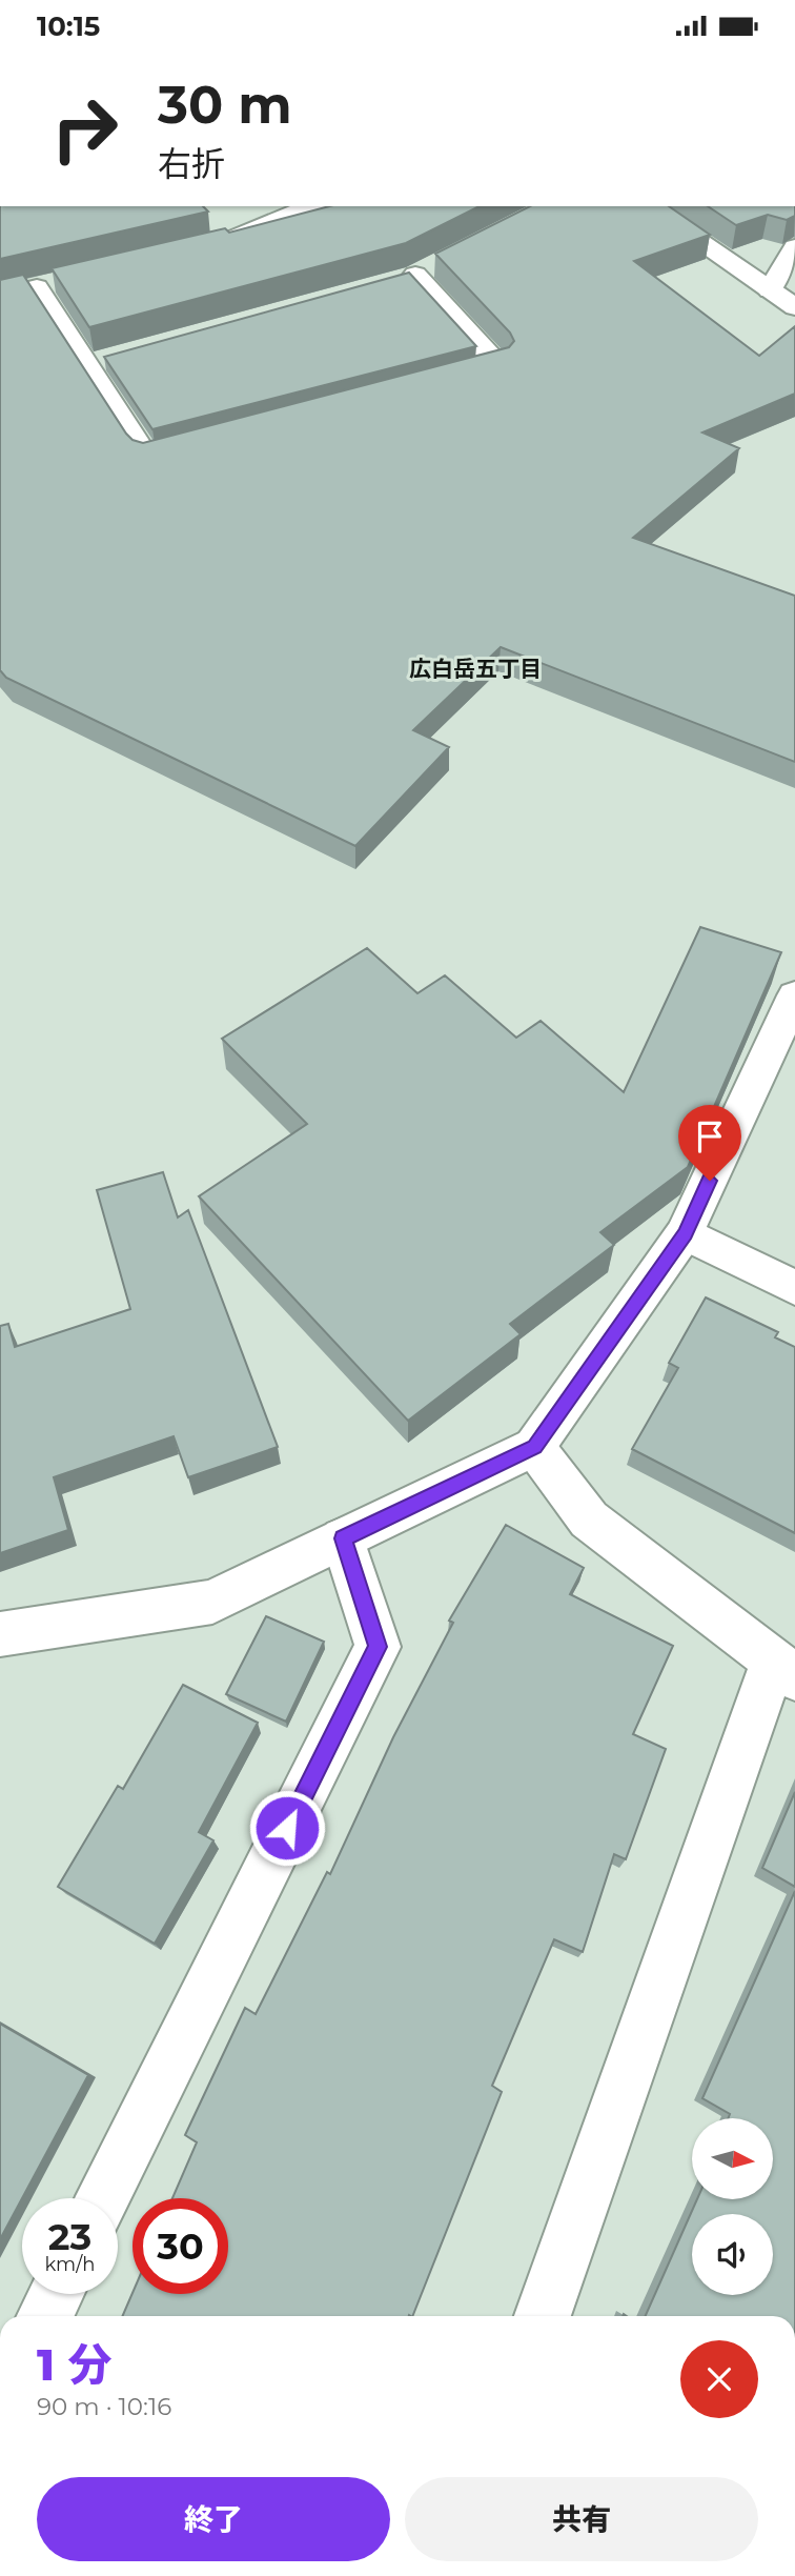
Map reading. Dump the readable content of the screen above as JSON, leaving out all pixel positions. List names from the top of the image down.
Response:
{
  "districts": ["広白岳五丁目"],
  "north": "right",
  "page": {
    "status": "10:15",
    "turn": ["30 m", "右折"],
    "speed": "23 km/h",
    "limit": "30",
    "heading": ["1 分", "90 m · 10:16"],
    "buttons": ["終了", "共有"]
  }
}
